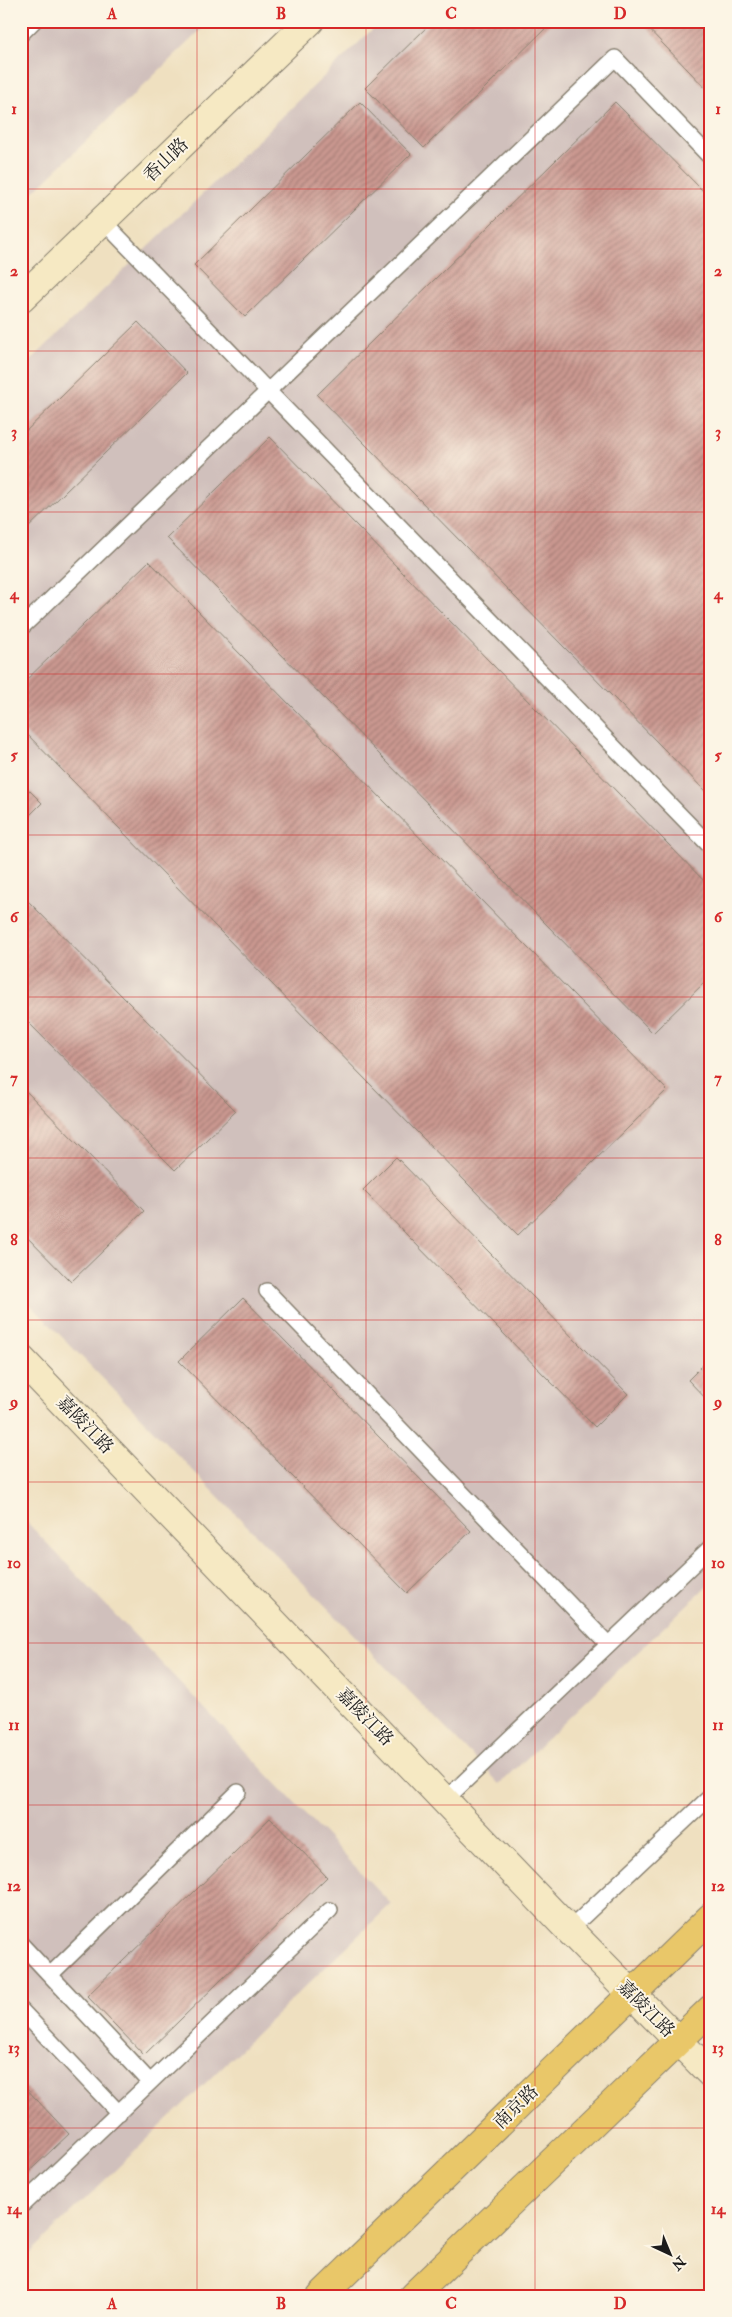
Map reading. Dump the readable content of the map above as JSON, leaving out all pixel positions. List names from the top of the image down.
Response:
{
  "streets": {
    "main road": ["南京路"],
    "street": ["香山路", "嘉陵江路"]
  },
  "crossings": [
    ["嘉陵江路", "南京路"]
  ],
  "north": "bottom right",
  "grid": {
    "columns": [
      "A",
      "B",
      "C",
      "D"
    ],
    "rows": [
      "1",
      "2",
      "3",
      "4",
      "5",
      "6",
      "7",
      "8",
      "9",
      "10",
      "11",
      "12",
      "13",
      "14"
    ]
  }
}
